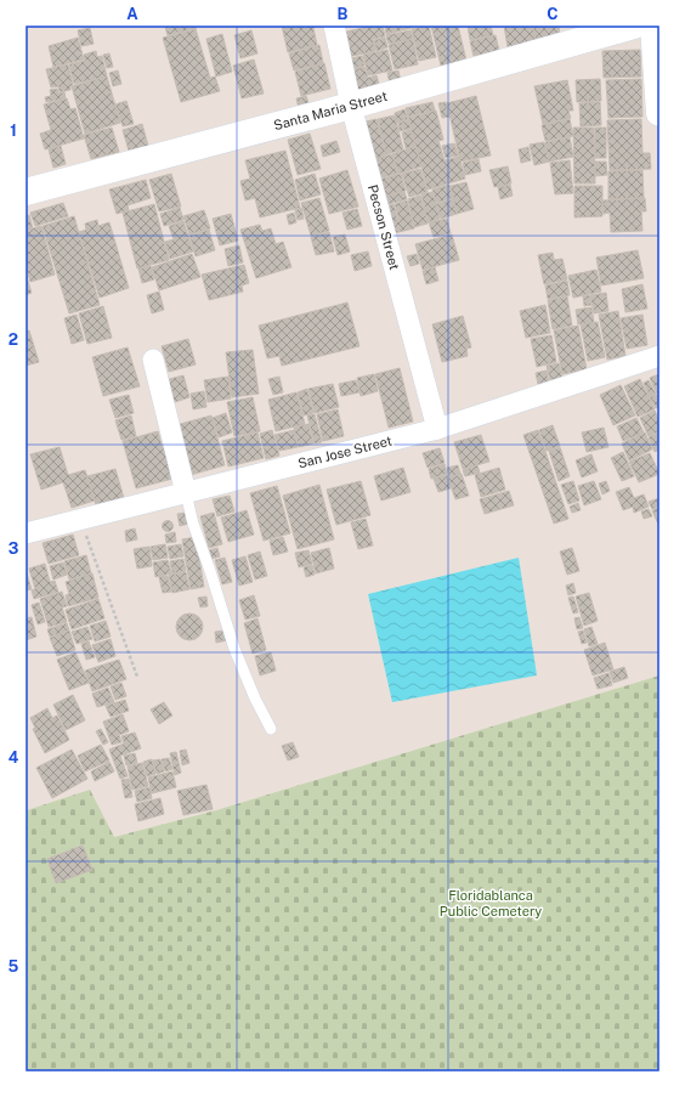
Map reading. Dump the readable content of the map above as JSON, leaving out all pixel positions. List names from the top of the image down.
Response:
{
  "streets": {
    "street": ["Santa Maria Street", "Pecson Street", "San Jose Street"]
  },
  "crossings": [
    ["Santa Maria Street", "Pecson Street"],
    ["Pecson Street", "San Jose Street"]
  ],
  "parks": ["Floridablanca Public Cemetery"],
  "grid": {
    "columns": ["A", "B", "C"],
    "rows": [
      "1",
      "2",
      "3",
      "4",
      "5"
    ]
  }
}
